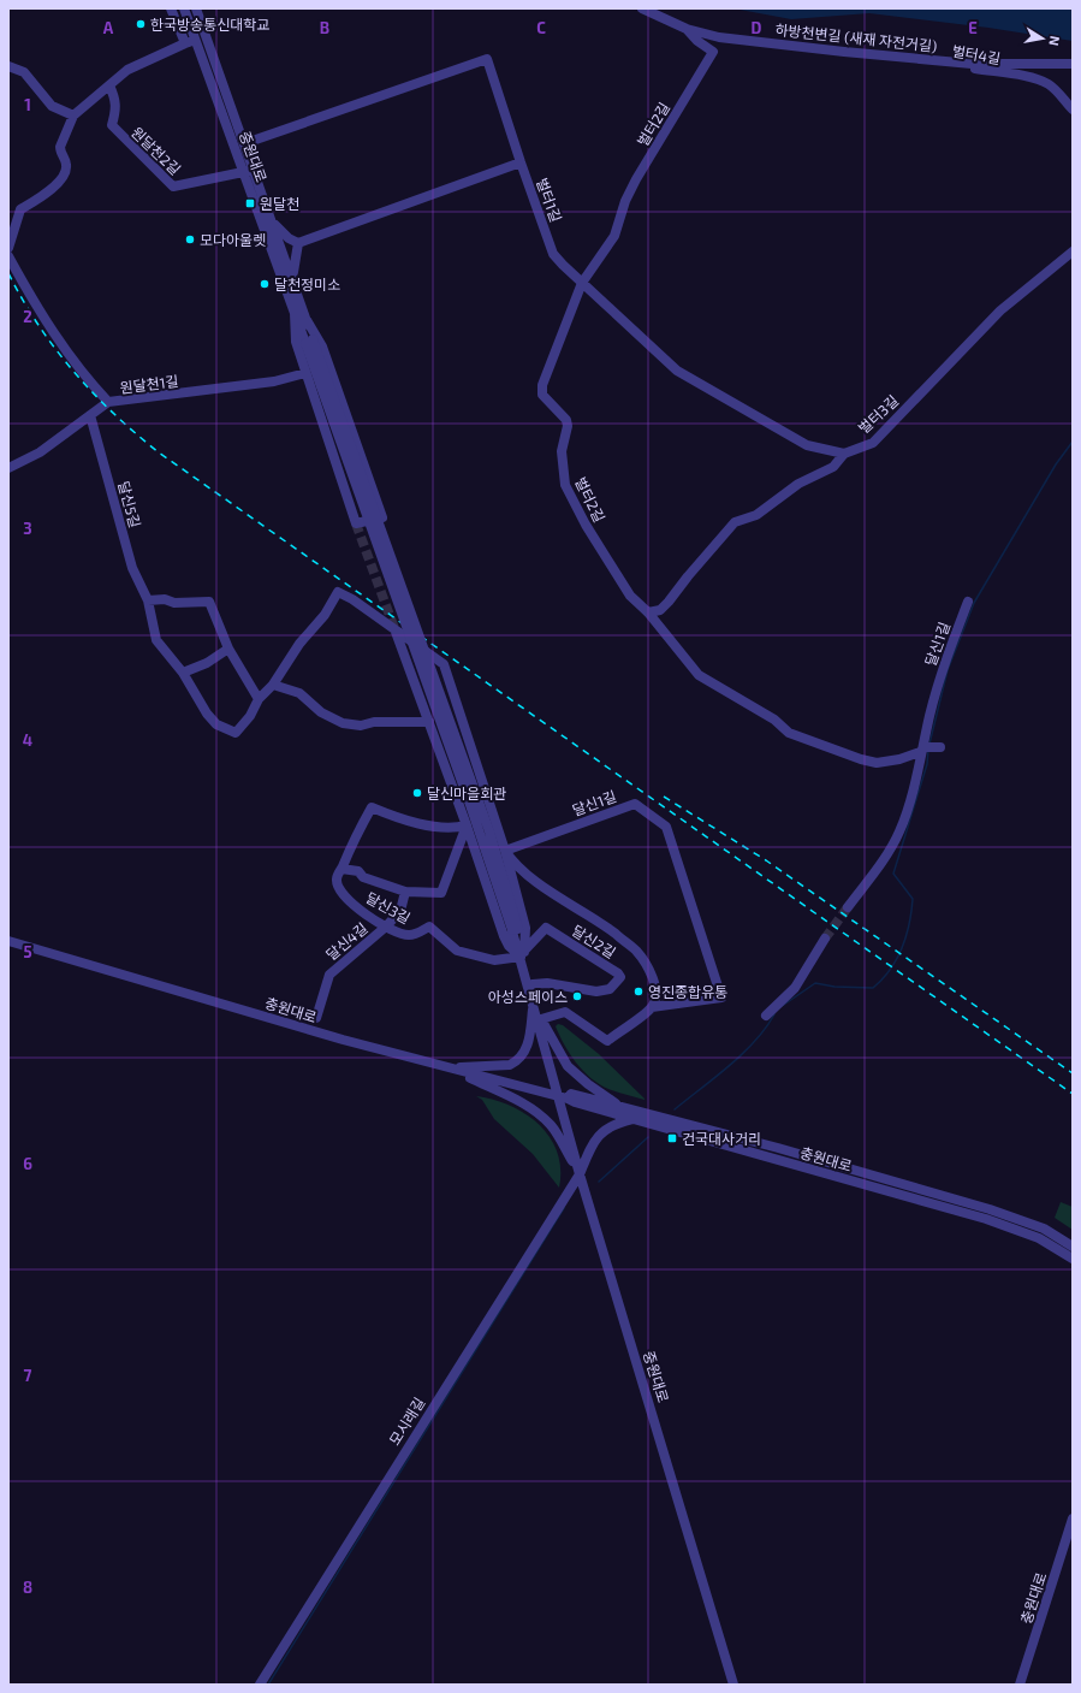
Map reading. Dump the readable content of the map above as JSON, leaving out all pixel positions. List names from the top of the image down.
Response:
{
  "streets": {
    "street": [
      "하방천변길 (새재 자전거길)",
      "벌터4길",
      "벌터2길",
      "원달천2길",
      "중원대로",
      "벌터1길",
      "원달천1길",
      "벌터3길",
      "달신5길",
      "달신1길",
      "달신3길",
      "달신4길",
      "달신2길",
      "충원대로",
      "모시래길"
    ]
  },
  "crossings": [
    ["하방천변길 (새재 자전거길)", "벌터4길"],
    ["하방천변길 (새재 자전거길)", "벌터2길"],
    ["벌터2길", "벌터1길"],
    ["벌터2길", "벌터3길"],
    ["벌터2길", "달신1길"],
    ["원달천2길", "중원대로"],
    ["중원대로", "벌터1길"],
    ["중원대로", "달신1길"],
    ["중원대로", "달신3길"],
    ["중원대로", "달신2길"],
    ["중원대로", "충원대로"],
    ["중원대로", "모시래길"],
    ["벌터1길", "벌터3길"],
    ["달신3길", "달신4길"],
    ["달신3길", "달신2길"],
    ["충원대로", "모시래길"]
  ],
  "places": {
    "other": [
      "한국방송통신대학교",
      "모다아울렛",
      "달천정미소",
      "달신마을회관",
      "영진종합유통",
      "아성스페이스"
    ],
    "transit": ["원달천", "건국대사거리"]
  },
  "north": "right",
  "grid": {
    "columns": [
      "A",
      "B",
      "C",
      "D",
      "E"
    ],
    "rows": [
      "1",
      "2",
      "3",
      "4",
      "5",
      "6",
      "7",
      "8"
    ]
  }
}
